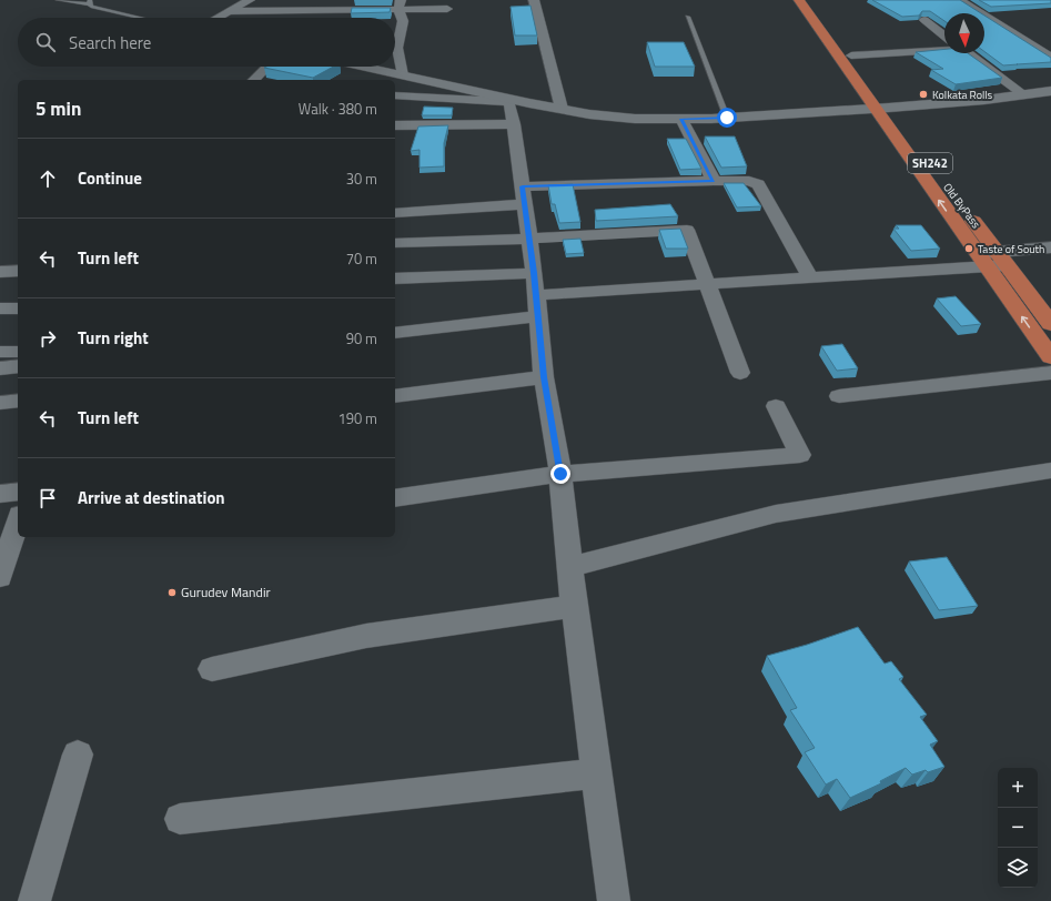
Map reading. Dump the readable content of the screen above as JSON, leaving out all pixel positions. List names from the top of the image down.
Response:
{
  "streets": {
    "main road": ["SH242", "Old ByPass"]
  },
  "places": ["Kolkata Rolls", "Taste of South", "Gurudev Mandir"],
  "north": "bottom",
  "page": {
    "search": "Search here",
    "heading": ["5 min", "Walk · 380 m"],
    "list": [
      ["Continue", "30 m"],
      ["Turn left", "70 m"],
      ["Turn right", "90 m"],
      ["Turn left", "190 m"],
      "Arrive at destination"
    ],
    "map_buttons": ["+", "−"]
  }
}
